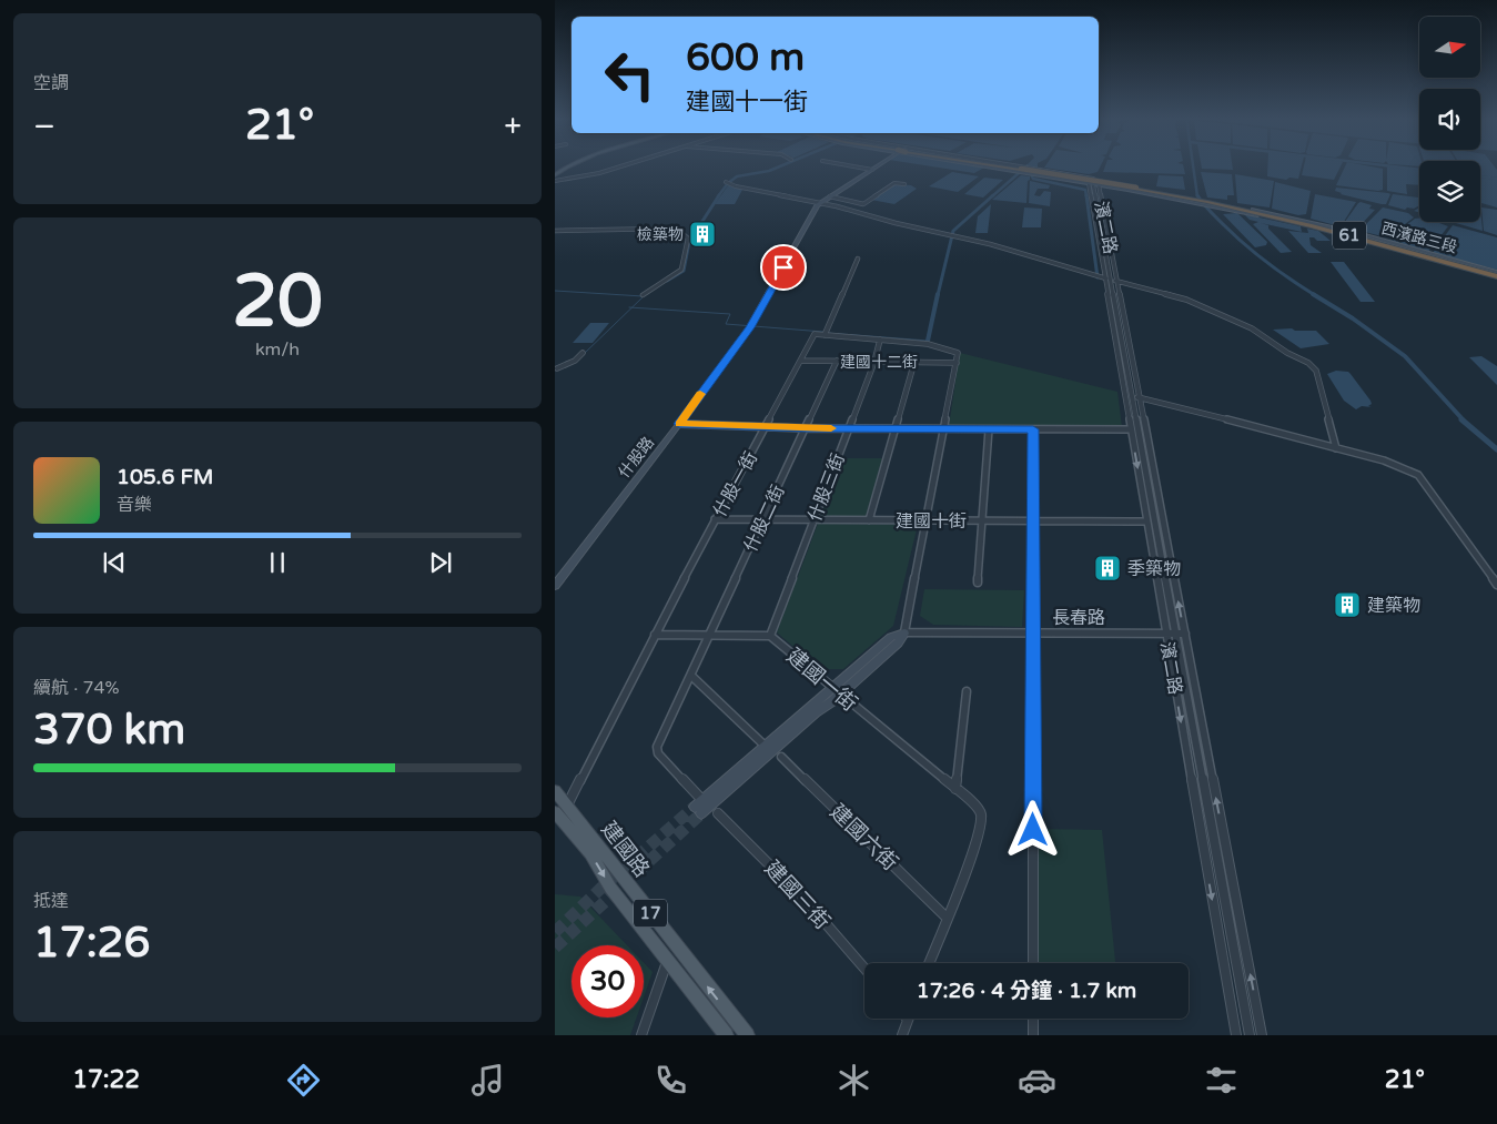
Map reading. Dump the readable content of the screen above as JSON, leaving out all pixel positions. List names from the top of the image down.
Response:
{
  "streets": {
    "highway": ["61"],
    "main road": ["建國路", "17"],
    "street": [
      "濱二路",
      "西濱路三段",
      "建國十二街",
      "什股路",
      "什股一街",
      "什股三街",
      "什股二街",
      "建國十街",
      "長春路",
      "建國一街",
      "建國六街",
      "建國三街"
    ]
  },
  "crossings": [
    ["濱二路", "建國十街"],
    ["濱二路", "長春路"],
    ["61", "西濱路三段"],
    ["建國十二街", "什股一街"],
    ["建國十二街", "什股三街"],
    ["建國十二街", "什股二街"],
    ["什股一街", "建國十街"],
    ["什股一街", "建國一街"],
    ["什股三街", "建國十街"],
    ["什股三街", "建國一街"],
    ["什股二街", "建國十街"],
    ["什股二街", "建國一街"],
    ["建國一街", "建國六街"]
  ],
  "places": {
    "building": ["檢築物", "季築物", "建築物"]
  },
  "north": "right",
  "page": {
    "tile": [
      "空調",
      ["20", "km/h"],
      ["續航 · 74%", "370 km"],
      ["抵達", "17:26"]
    ],
    "turn": ["600 m", "建國十一街"],
    "heat": ["−", "21°", "+"],
    "song": ["105.6 FM", "音樂"],
    "limit": "30",
    "trip": "17:26 · 4 分鐘 · 1.7 km",
    "tabs": ["17:22", "21°"]
  }
}
